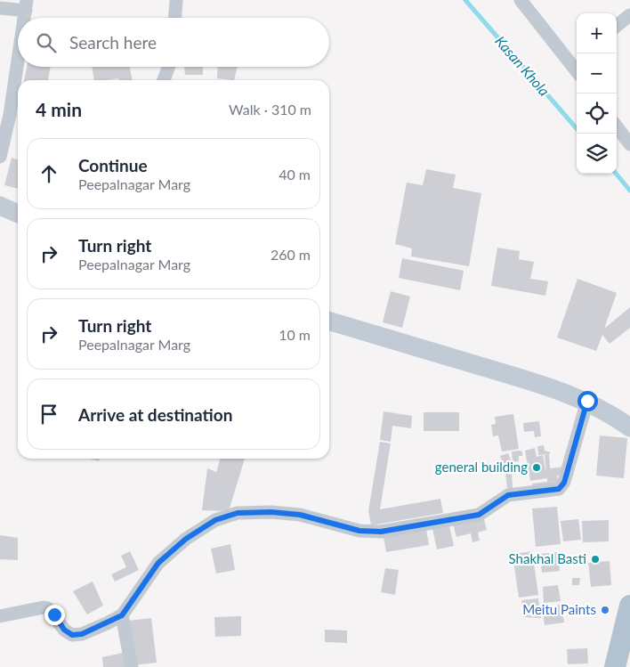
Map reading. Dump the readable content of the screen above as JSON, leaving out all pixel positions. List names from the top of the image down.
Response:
{
  "water": ["Kasan Khola"],
  "places": ["general building", "Shakhal Basti", "Meitu Paints"],
  "page": {
    "map_buttons": ["+", "−"],
    "search": "Search here",
    "heading": ["4 min", "Walk · 310 m"],
    "list": [
      ["Continue", "Peepalnagar Marg", "40 m"],
      ["Turn right", "Peepalnagar Marg", "260 m"],
      ["Turn right", "Peepalnagar Marg", "10 m"],
      "Arrive at destination"
    ]
  }
}
